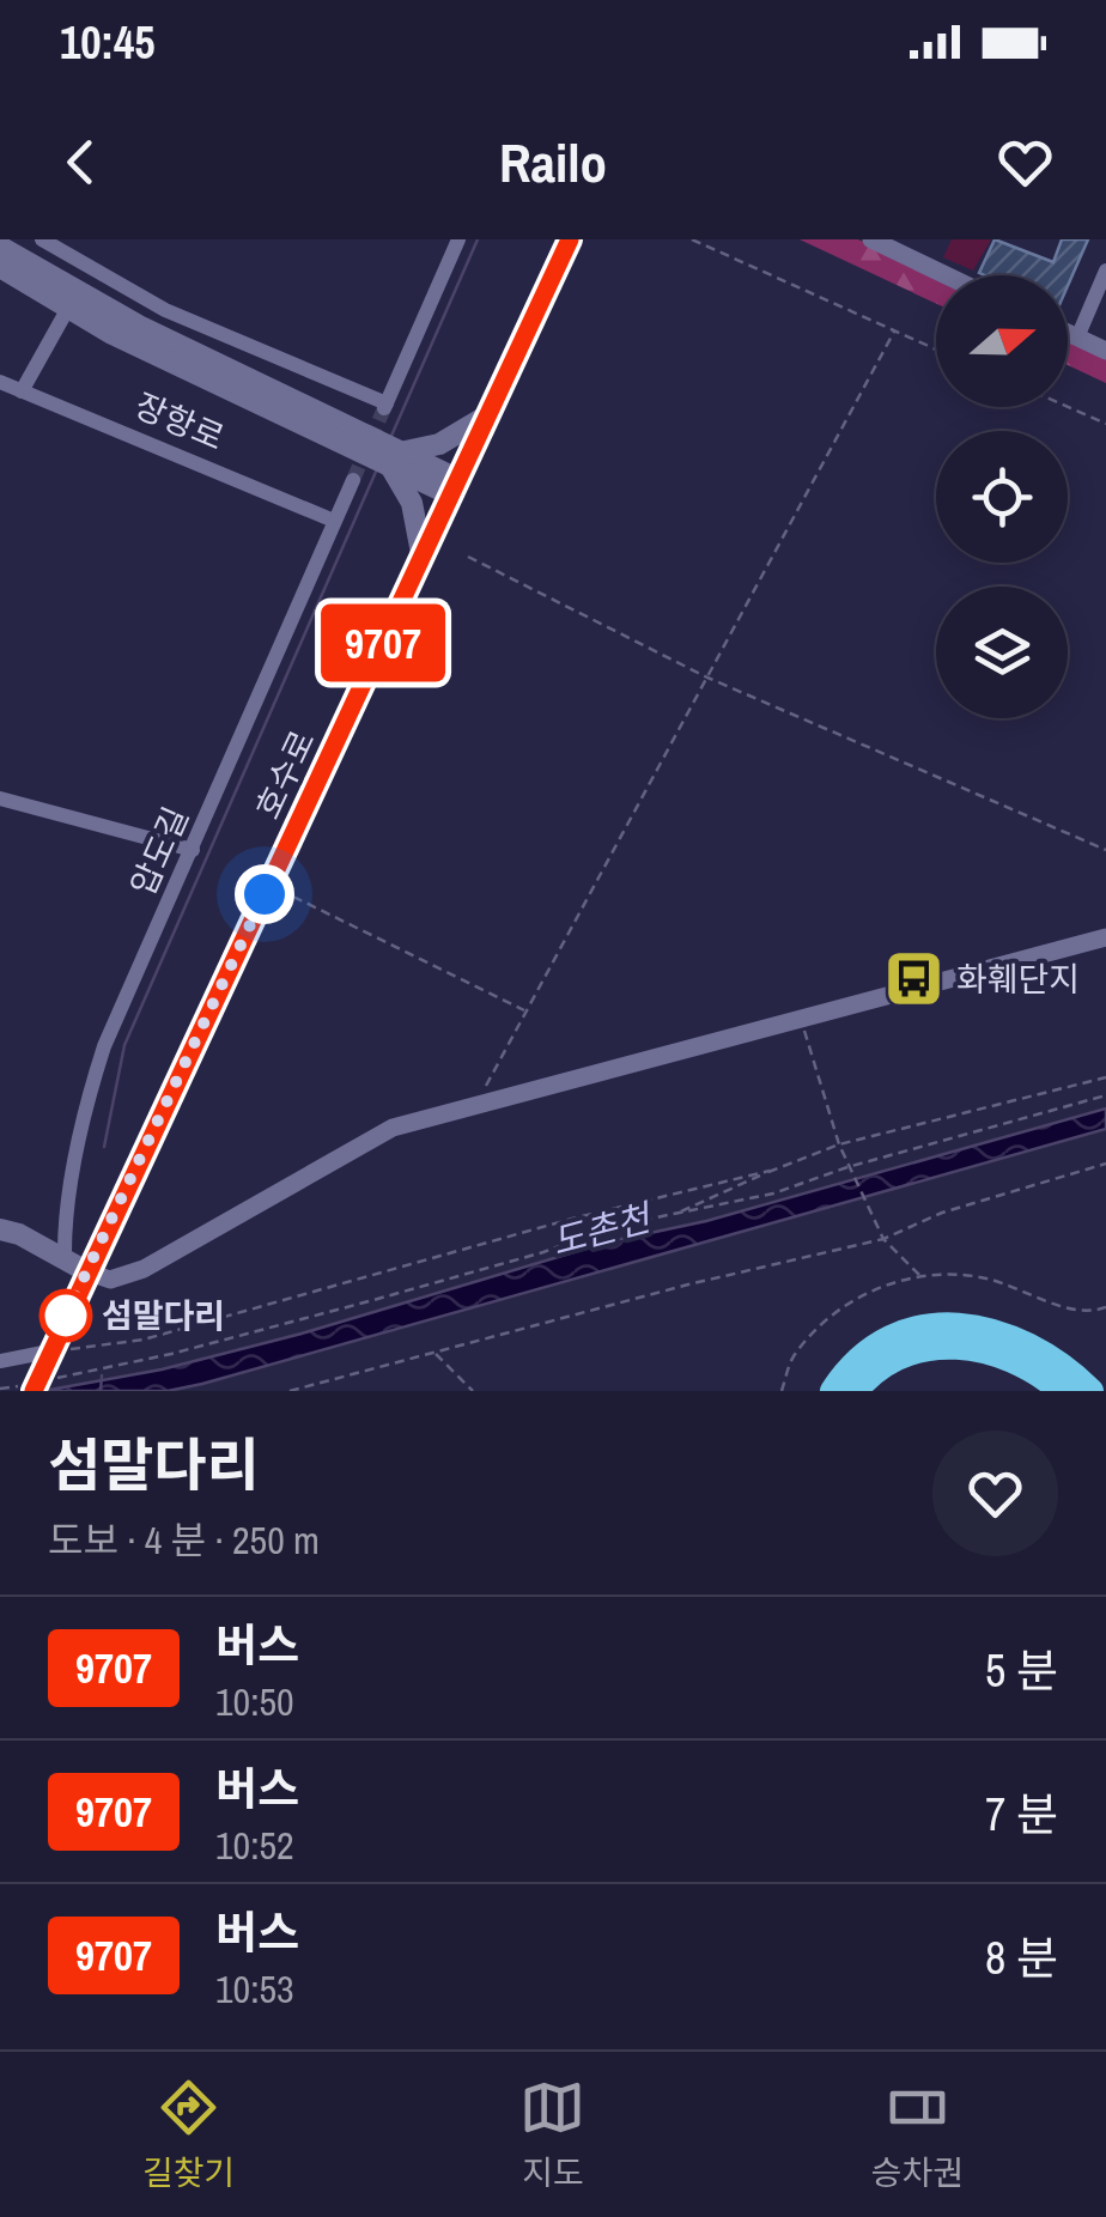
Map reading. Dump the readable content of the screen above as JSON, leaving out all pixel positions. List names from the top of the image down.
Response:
{
  "streets": {
    "main road": ["호수로"],
    "street": ["장항로", "압도길"]
  },
  "crossings": [
    ["장항로", "압도길"]
  ],
  "water": ["도촌천"],
  "places": {
    "bus stop": ["화훼단지"],
    "other": ["섬말다리"]
  },
  "lines": ["bus line 9707"],
  "north": "right",
  "page": {
    "status": "10:45",
    "header": "Railo",
    "on_map": "9707",
    "heading": ["섬말다리", "도보 · 4 분 · 250 m"],
    "list": [
      {
        "mark": "9707",
        "name": "버스",
        "note": "10:50",
        "value": "5 분"
      },
      {
        "mark": "9707",
        "name": "버스",
        "note": "10:52",
        "value": "7 분"
      },
      {
        "mark": "9707",
        "name": "버스",
        "note": "10:53",
        "value": "8 분"
      }
    ],
    "tabs": ["길찾기", "지도", "승차권"]
  }
}
